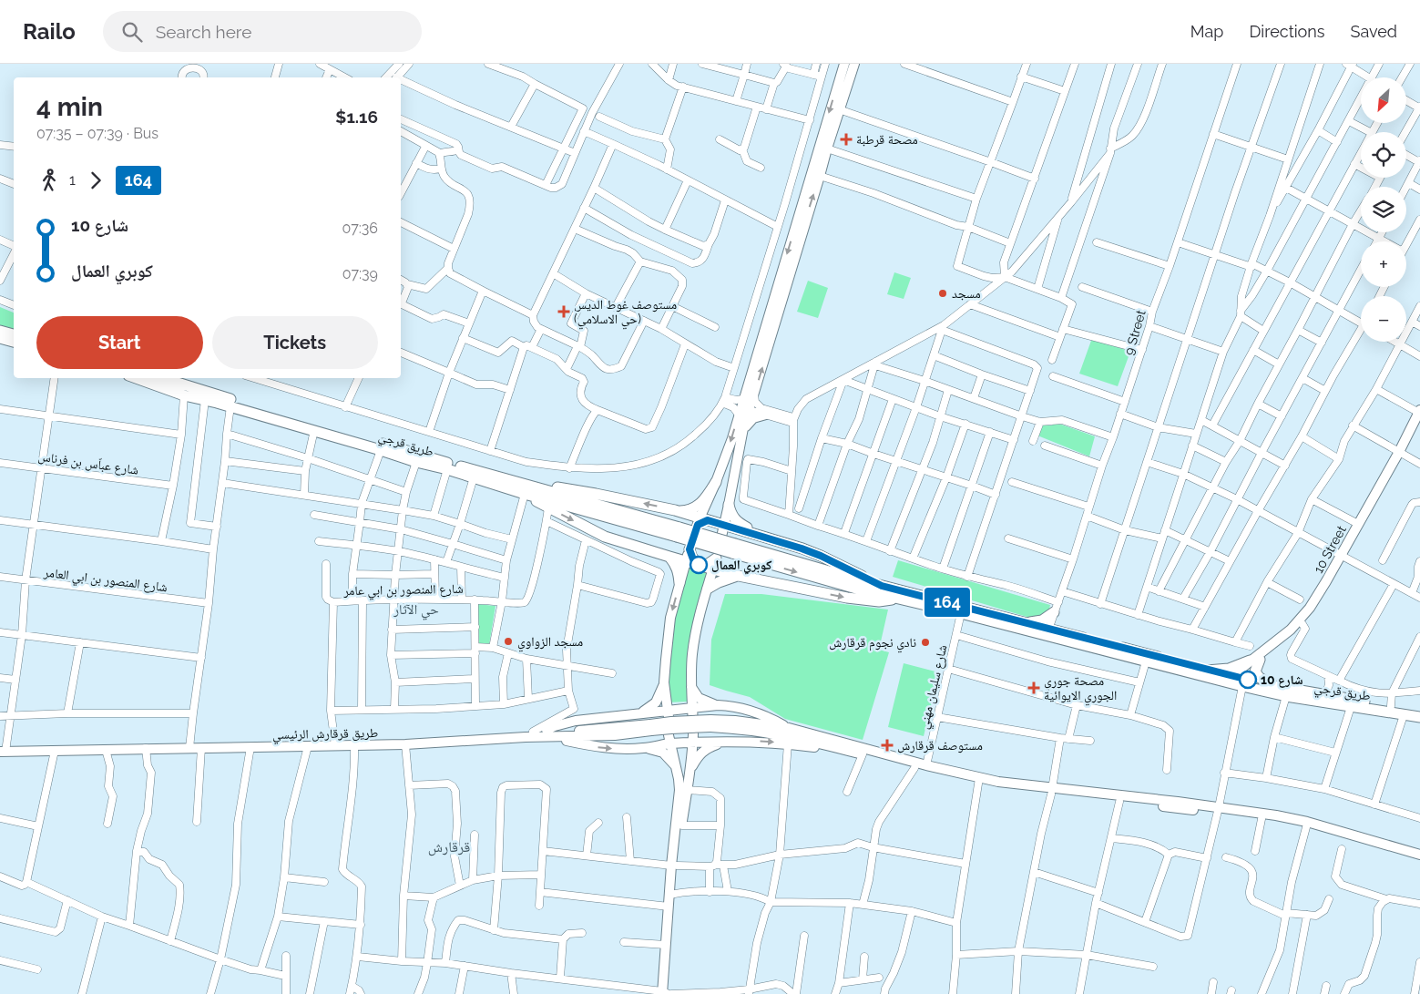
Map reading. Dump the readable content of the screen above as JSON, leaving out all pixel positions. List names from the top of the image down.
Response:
{
  "streets": {
    "highway": ["طريق قرجي"],
    "main road": ["10 Street", "طريق قرقارش الرئيسي"],
    "street": [
      "9 Street",
      "شارع عباّس بن فرناس",
      "شارع المنصور بن ابي العامر",
      "شارع المنصور بن ابي عامر",
      "شارع سليمان مهني"
    ]
  },
  "crossings": [
    ["9 Street", "طريق قرجي"],
    ["طريق قرجي", "10 Street"],
    ["طريق قرجي", "شارع سليمان مهني"]
  ],
  "districts": ["حي الآثار", "قرقارش"],
  "places": {
    "health": [
      "مصحة قرطبة",
      "مستوصف غوط الديس (حي الاسلامي)",
      "مصحة جوري الجوري الايوائية",
      "مستوصف قرقارش"
    ],
    "other": [
      "مسجد",
      "كوبري العمال",
      "مسجد الزواوي",
      "نادي نجوم قرقارش",
      "شارع 10"
    ]
  },
  "lines": ["bus line 164"],
  "north": "bottom left",
  "page": {
    "header": "Railo",
    "search": "Search here",
    "nav": ["Map", "Directions", "Saved"],
    "on_map": "164",
    "map_buttons": ["+", "−"],
    "heading": ["4 min", "07:35 – 07:39 · Bus", "$1.16"],
    "legs": ["1", "164"],
    "list": [
      {
        "name": "شارع 10",
        "value": "07:36"
      },
      {
        "name": "كوبري العمال",
        "value": "07:39"
      }
    ],
    "buttons": ["Start", "Tickets"]
  }
}
